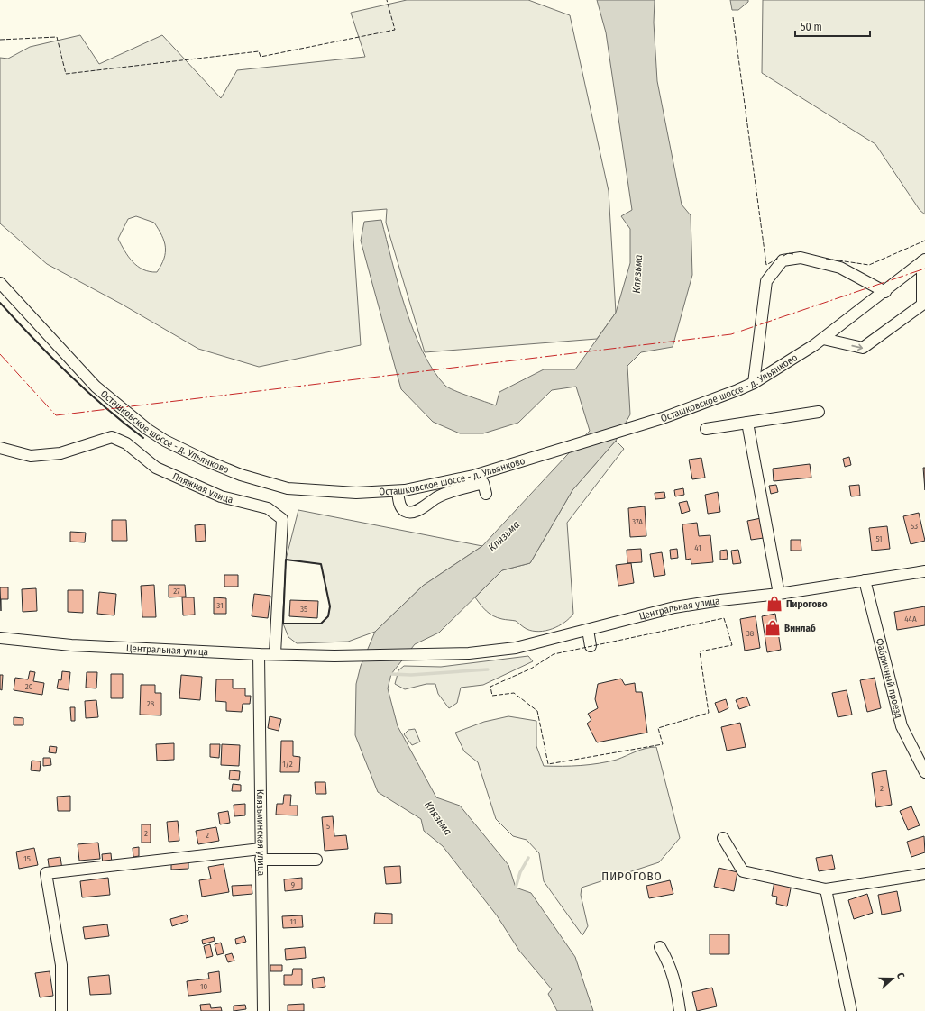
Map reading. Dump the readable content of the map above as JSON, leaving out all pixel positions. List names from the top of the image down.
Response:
{
  "streets": {
    "street": [
      "Осташковское шоссе - д. Ульянково",
      "Пляжная улица",
      "Центральная улица",
      "Фабричный проезд",
      "Клязьминская улица"
    ]
  },
  "crossings": [
    ["Пляжная улица", "Центральная улица"],
    ["Центральная улица", "Фабричный проезд"],
    ["Центральная улица", "Клязьминская улица"]
  ],
  "districts": ["ПИРОГОВО"],
  "water": ["Клязьма"],
  "places": {
    "shop": ["Пирогово", "Винлаб"]
  },
  "house_numbers": [
    "37А",
    "53",
    "51",
    "41",
    "27",
    "31",
    "35",
    "44А",
    "38",
    "20",
    "28",
    "1/2",
    "2",
    "5",
    "2",
    "2",
    "15",
    "9",
    "11",
    "10"
  ],
  "scale_bar": "50 m",
  "north": "right"
}
